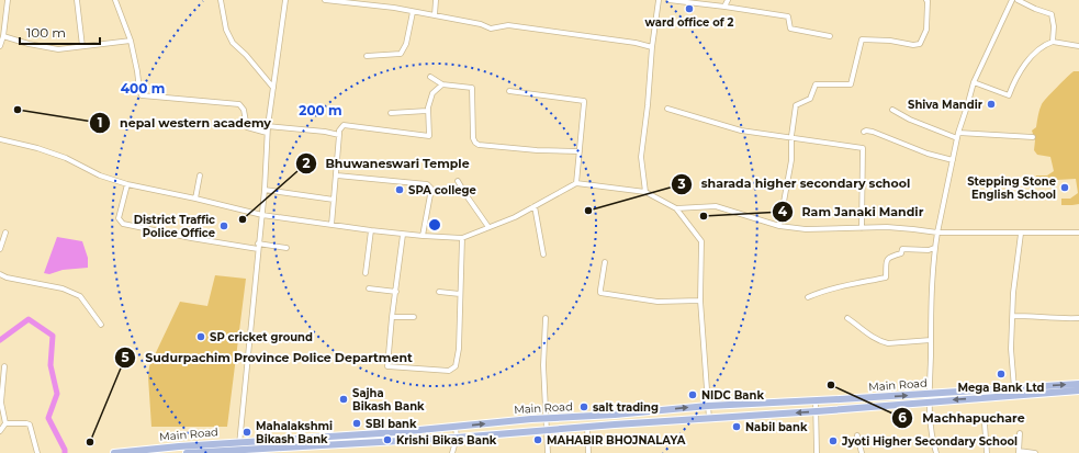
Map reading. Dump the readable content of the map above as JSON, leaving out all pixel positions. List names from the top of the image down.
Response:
{
  "streets": {
    "main road": ["Main Road"]
  },
  "places": [
    "ward office of 2",
    "Shiva Mandir",
    "nepal western academy",
    "Stepping Stone English School",
    "SPA college",
    "sharada higher secondary school",
    "Ram Janaki Mandir",
    "Bhuwaneswari Temple",
    "District Traffic Police Office",
    "SP cricket ground",
    "Mega Bank Ltd",
    "Machhapuchare",
    "NIDC Bank",
    "Sajha Bikash Bank",
    "salt trading",
    "SBI bank",
    "Nabil bank",
    "Mahalakshmi Bikash Bank",
    "Krishi Bikas Bank",
    "MAHABIR BHOJNALAYA",
    "Jyoti Higher Secondary School",
    "Sudurpachim Province Police Department"
  ],
  "scale_bar": "100 m",
  "rings": ["400 m", "200 m"]
}
